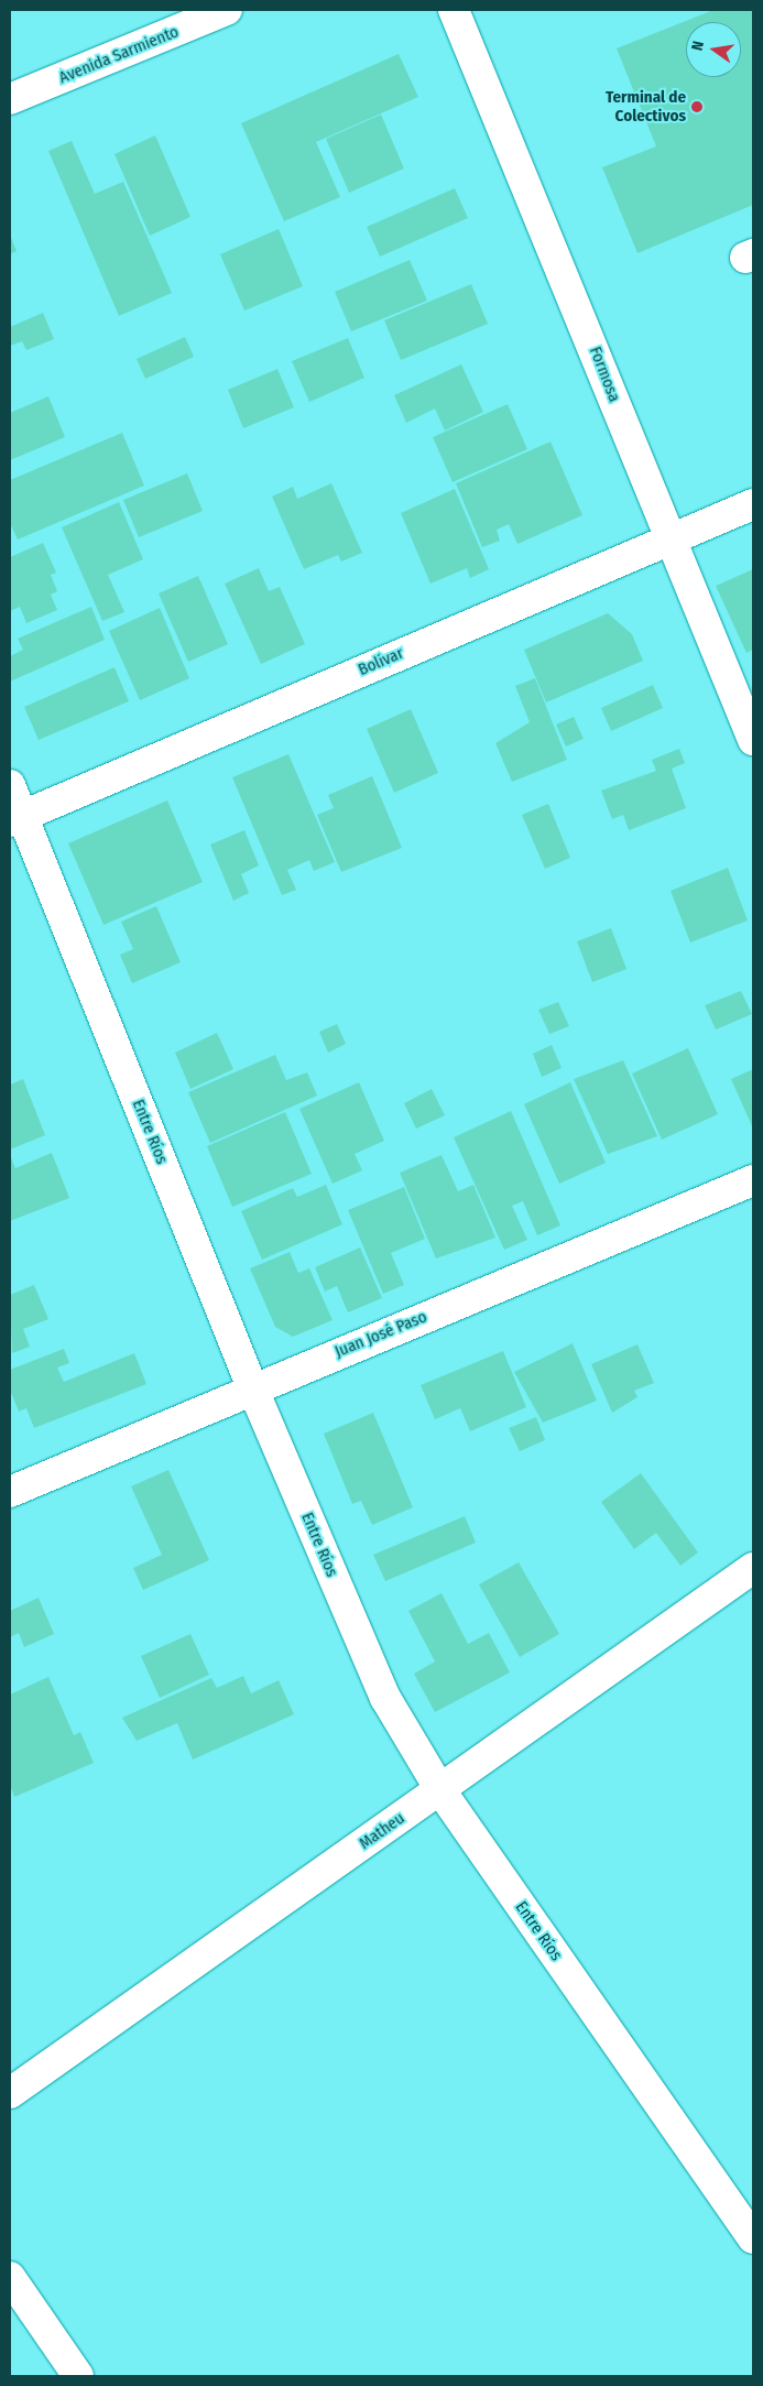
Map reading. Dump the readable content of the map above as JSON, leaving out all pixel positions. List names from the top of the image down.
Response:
{
  "streets": {
    "street": [
      "Avenida Sarmiento",
      "Formosa",
      "Bolívar",
      "Entre Ríos",
      "Juan José Paso",
      "Matheu"
    ]
  },
  "crossings": [
    ["Formosa", "Bolívar"],
    ["Bolívar", "Entre Ríos"],
    ["Entre Ríos", "Juan José Paso"],
    ["Entre Ríos", "Matheu"]
  ],
  "places": ["Terminal de Colectivos"],
  "north": "left"
}
